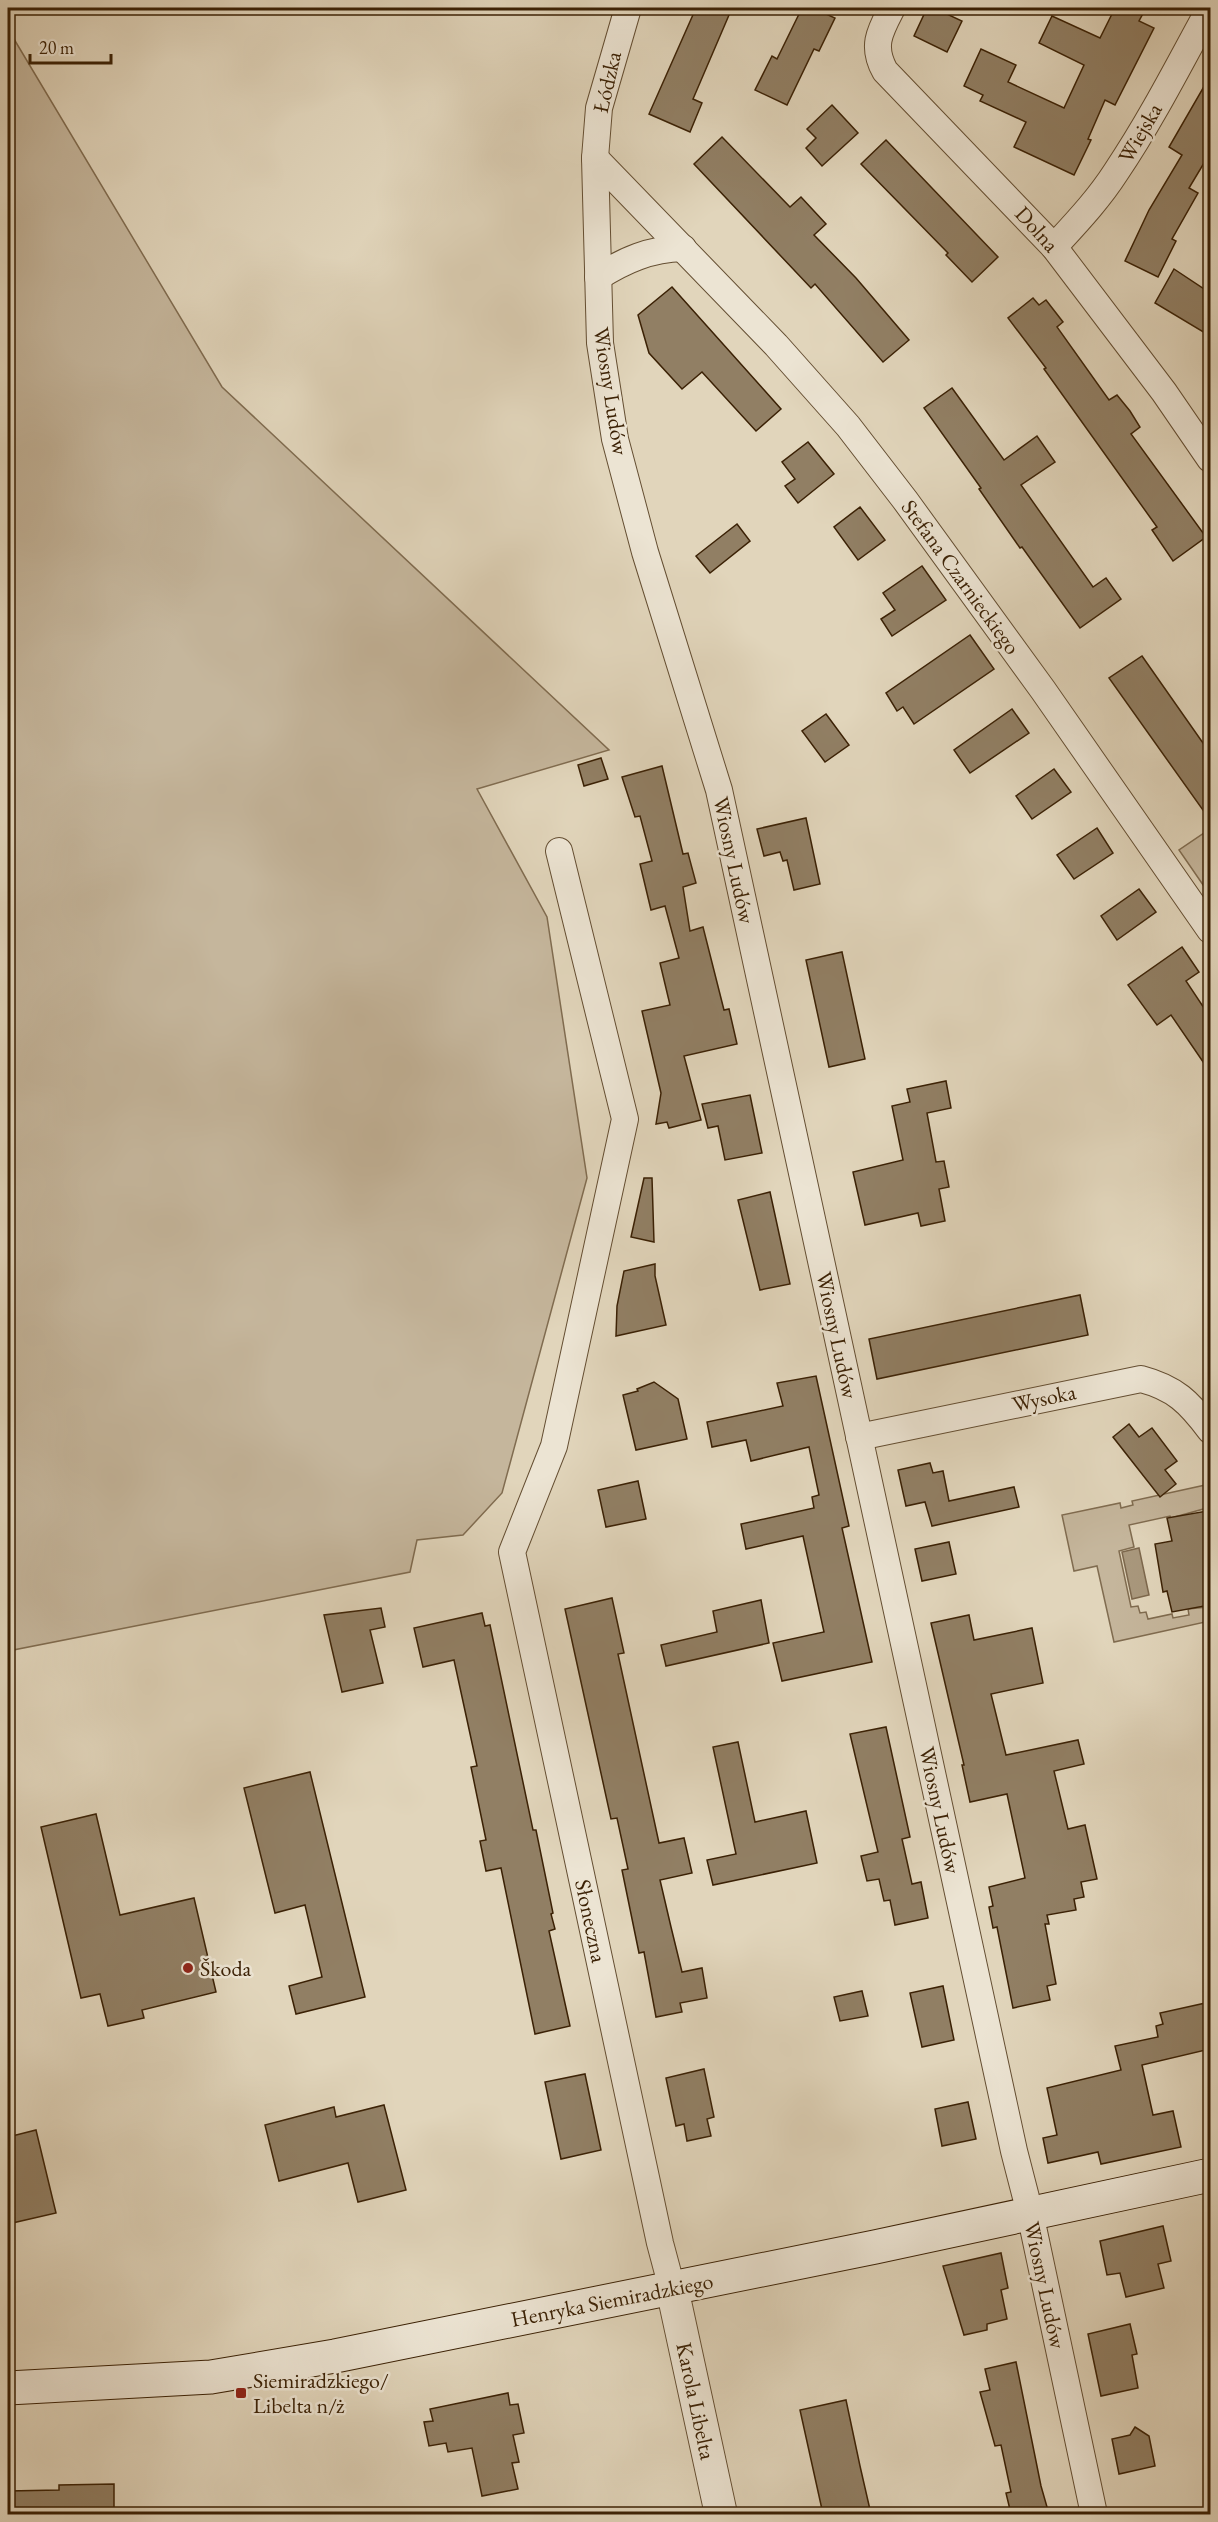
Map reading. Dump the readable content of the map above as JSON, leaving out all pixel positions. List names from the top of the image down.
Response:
{
  "streets": {
    "main road": ["Henryka Siemiradzkiego"],
    "street": [
      "Łódzka",
      "Wiejska",
      "Dolna",
      "Wiosny Ludów",
      "Stefana Czarnieckiego",
      "Wysoka",
      "Słoneczna",
      "Karola Libelta"
    ]
  },
  "crossings": [
    ["Łódzka", "Wiosny Ludów"],
    ["Łódzka", "Stefana Czarnieckiego"],
    ["Wiejska", "Dolna"],
    ["Wiosny Ludów", "Stefana Czarnieckiego"],
    ["Wiosny Ludów", "Wysoka"],
    ["Wiosny Ludów", "Henryka Siemiradzkiego"],
    ["Słoneczna", "Henryka Siemiradzkiego"],
    ["Słoneczna", "Karola Libelta"],
    ["Henryka Siemiradzkiego", "Karola Libelta"]
  ],
  "places": {
    "other": ["Škoda"],
    "transit": ["Siemiradzkiego/ Libelta n/ż"]
  },
  "scale_bar": "20 m"
}
